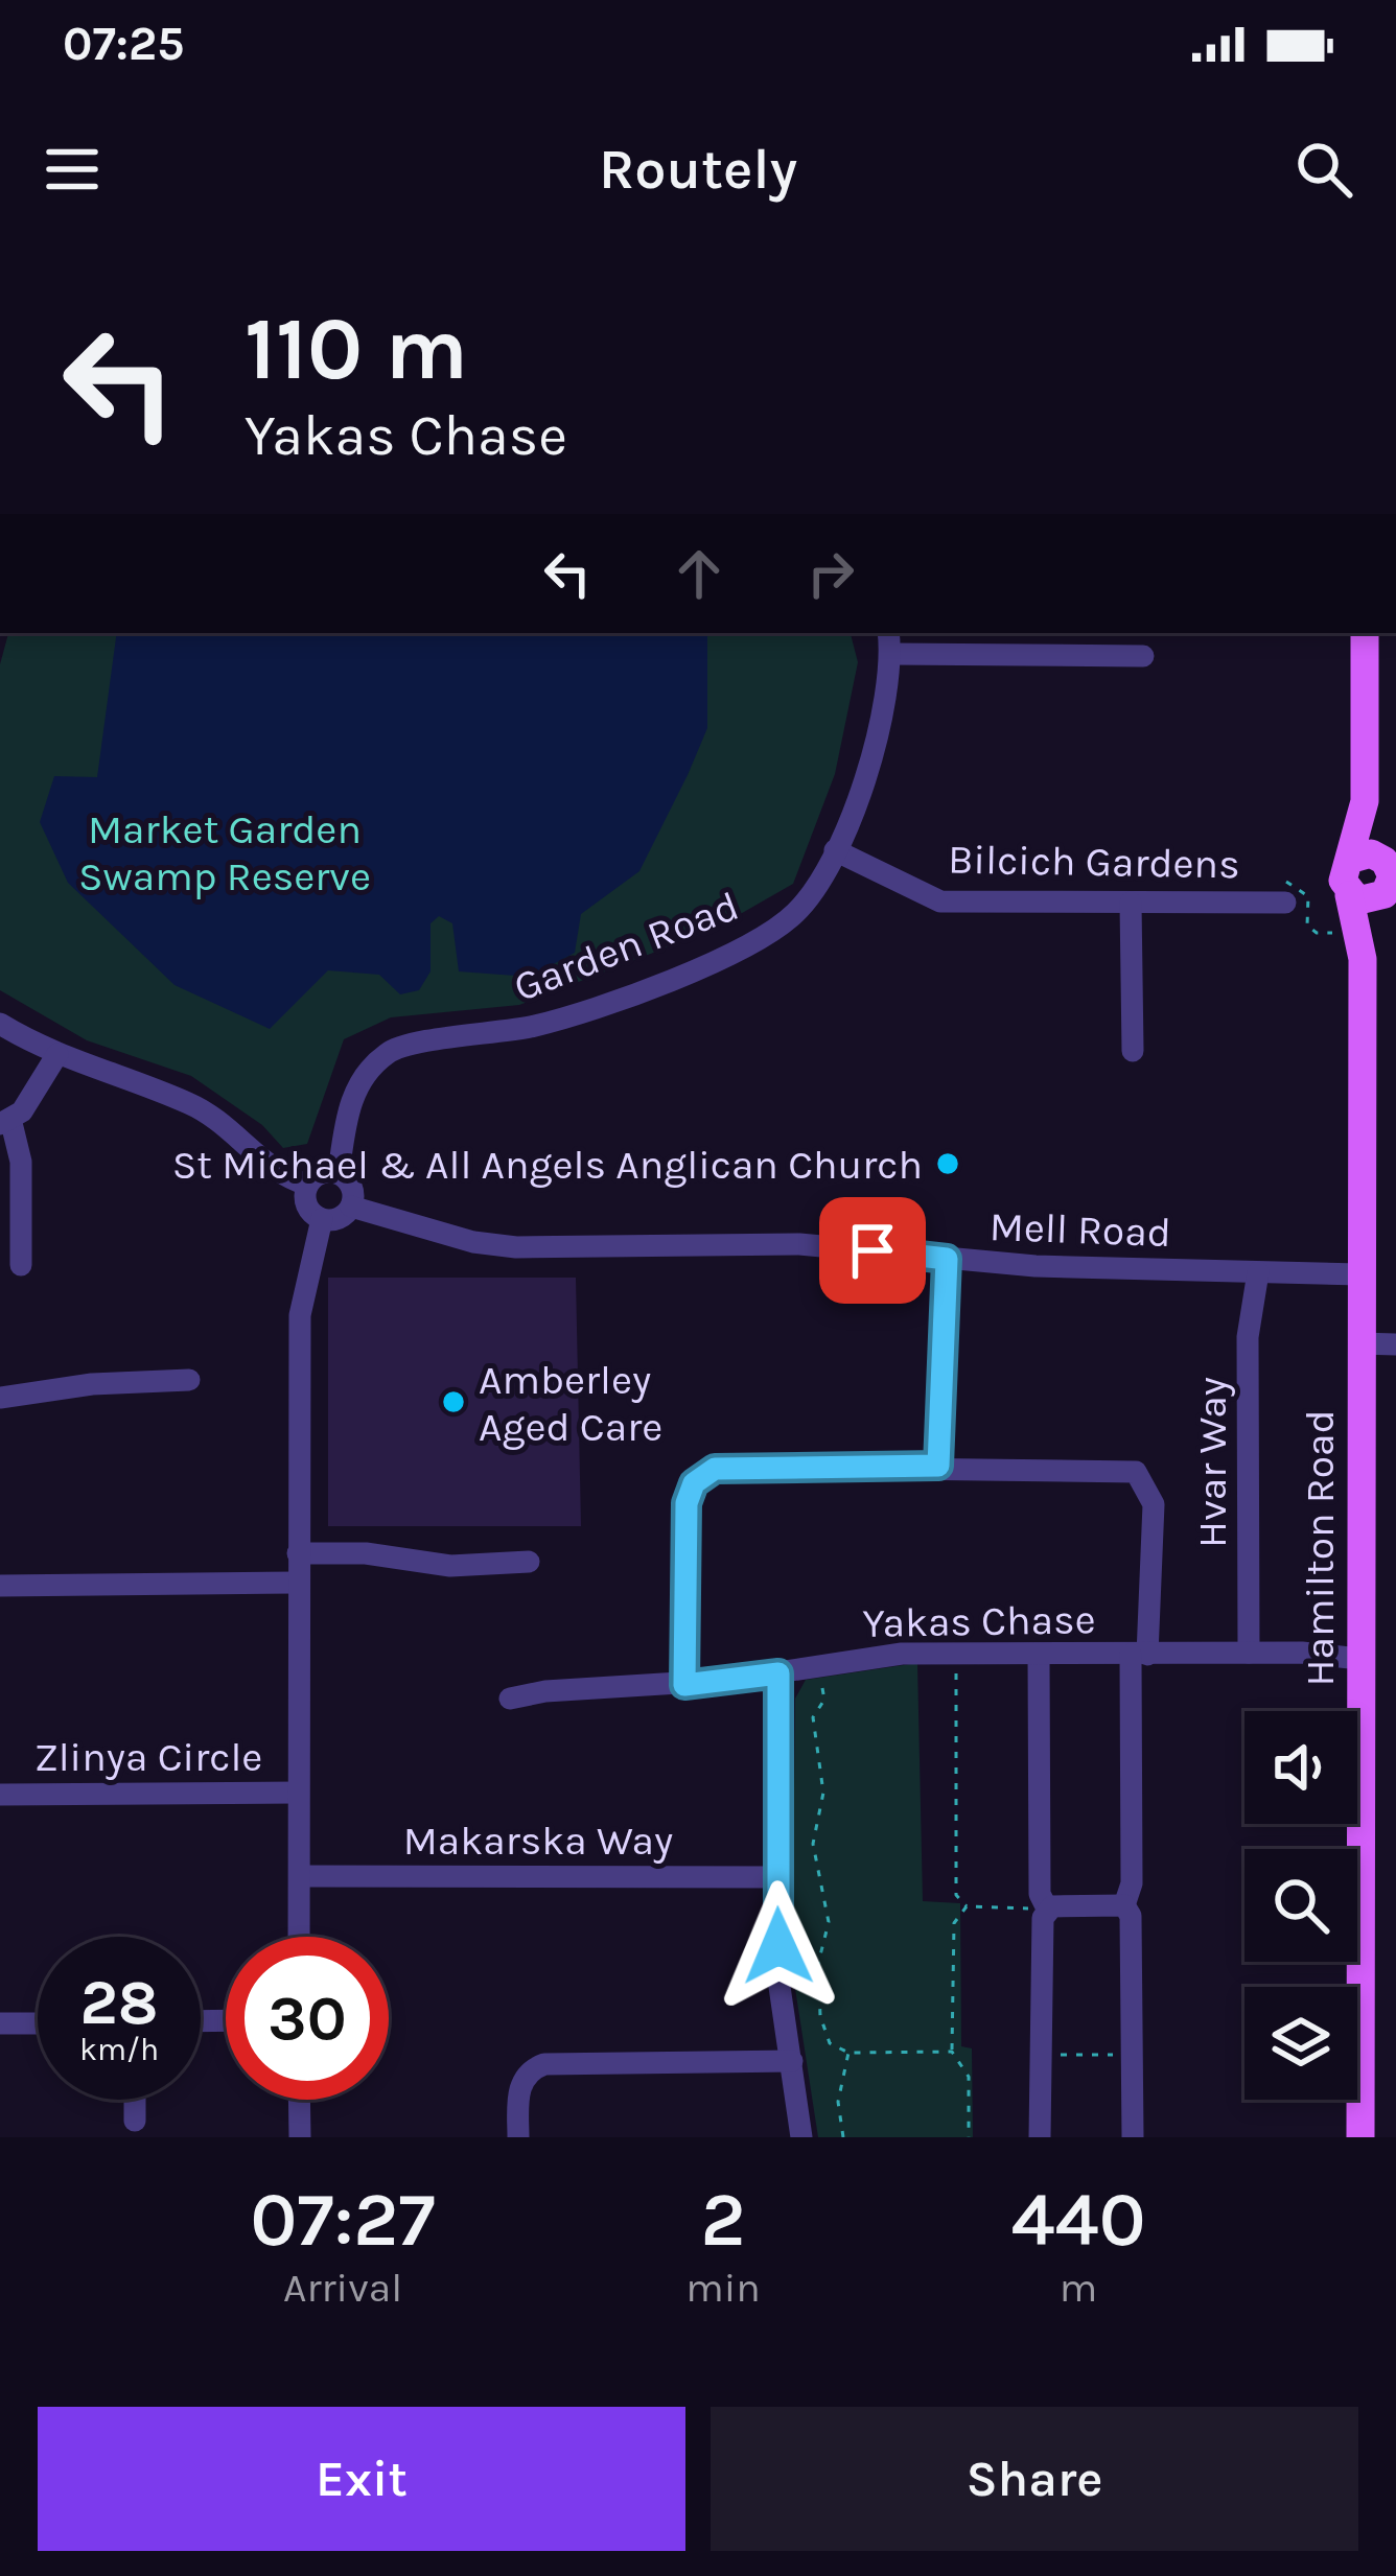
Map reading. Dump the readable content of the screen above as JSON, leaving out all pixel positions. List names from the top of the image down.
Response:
{
  "streets": {
    "main road": ["Hamilton Road"],
    "street": [
      "Bilcich Gardens",
      "Garden Road",
      "Mell Road",
      "Hvar Way",
      "Yakas Chase",
      "Zlinya Circle",
      "Makarska Way"
    ]
  },
  "crossings": [
    ["Bilcich Gardens", "Garden Road"],
    ["Garden Road", "Mell Road"],
    ["Mell Road", "Hvar Way"],
    ["Mell Road", "Hamilton Road"],
    ["Hvar Way", "Yakas Chase"],
    ["Hamilton Road", "Yakas Chase"]
  ],
  "parks": ["Market Garden Swamp Reserve"],
  "places": ["St Michael & All Angels Anglican Church", "Amberley Aged Care"],
  "page": {
    "status": "07:25",
    "header": "Routely",
    "turn": ["110 m", "Yakas Chase"],
    "speed": "28 km/h",
    "limit": "30",
    "eta": [
      "07:27",
      "Arrival",
      "2",
      "min",
      "440",
      "m"
    ],
    "buttons": ["Exit", "Share"]
  }
}
